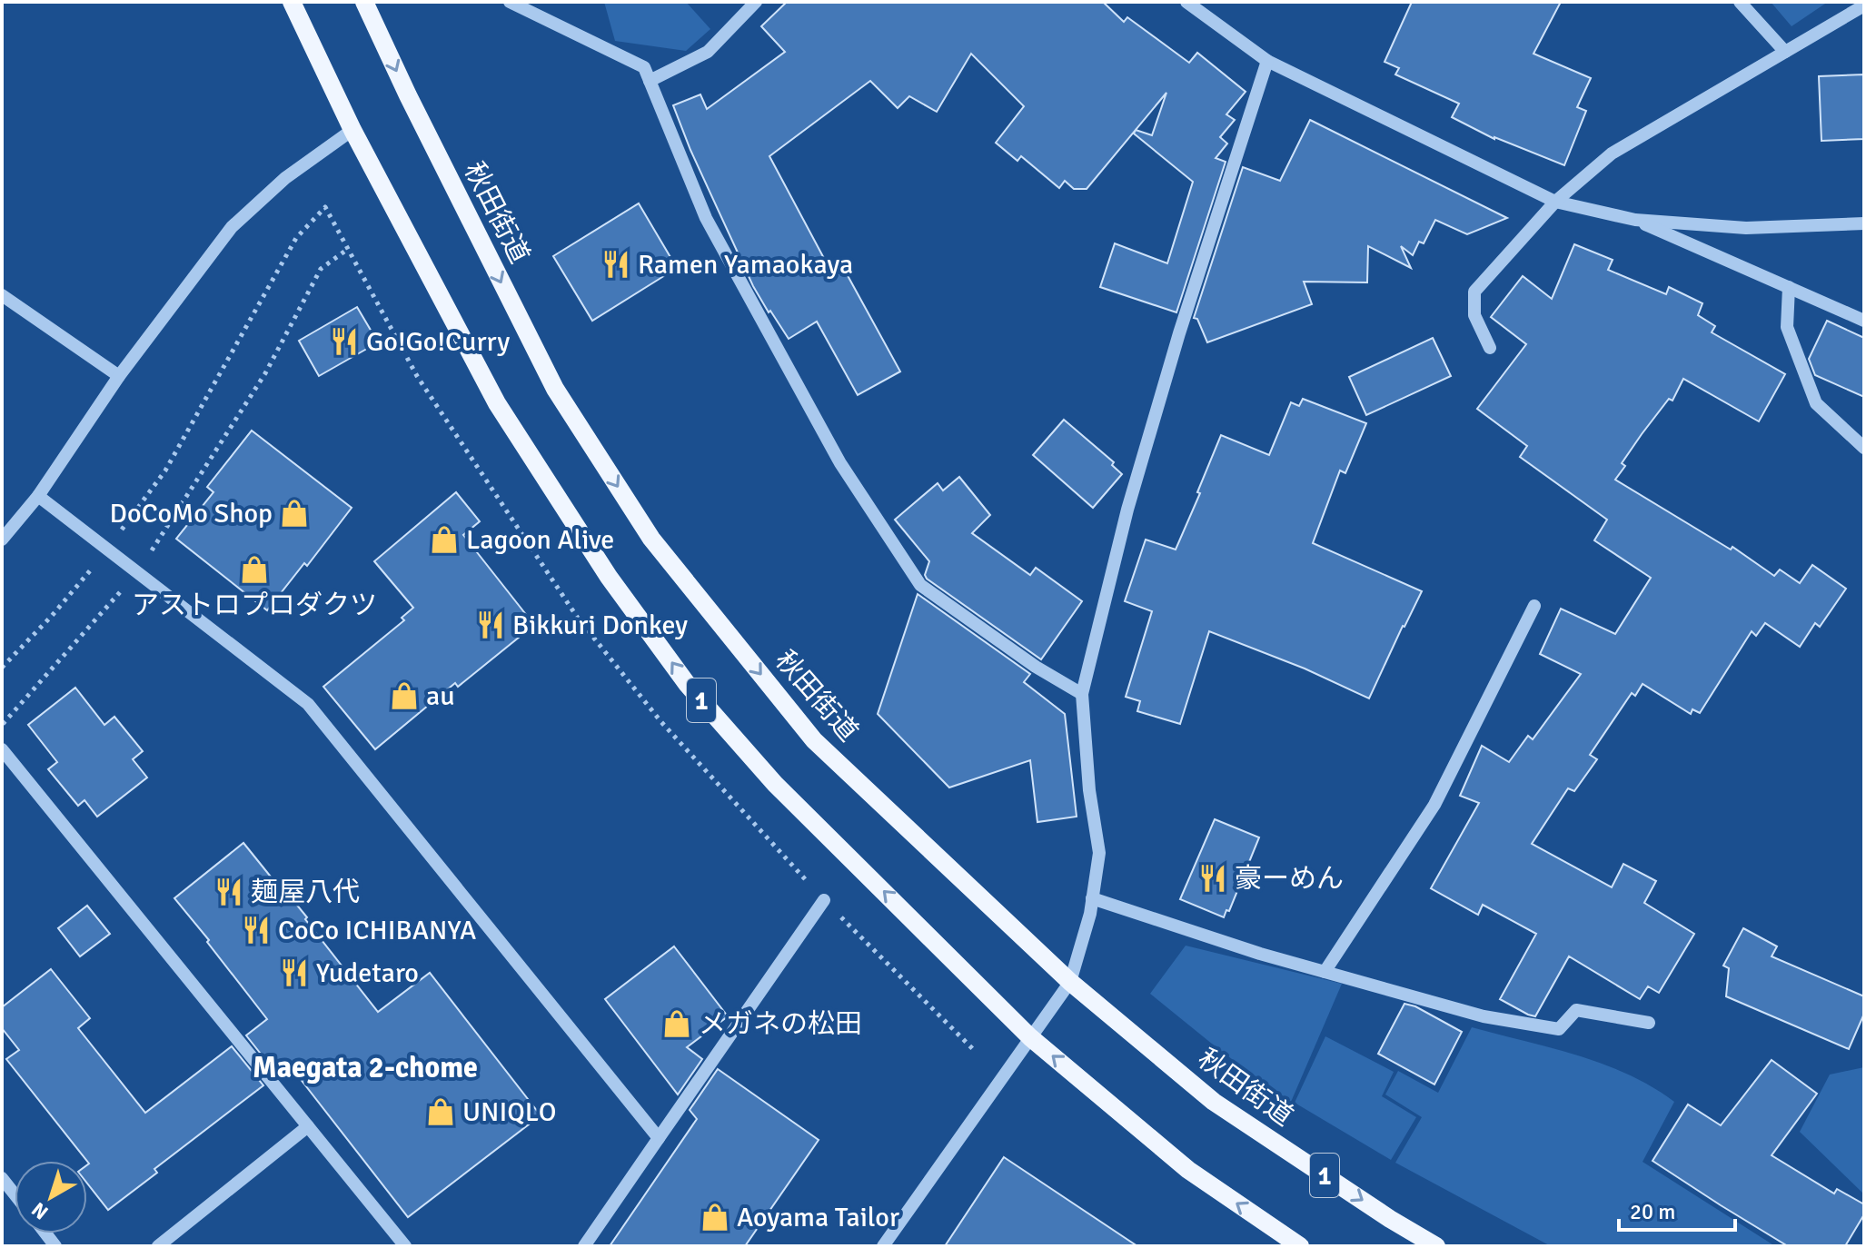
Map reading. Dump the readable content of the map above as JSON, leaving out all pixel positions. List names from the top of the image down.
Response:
{
  "streets": {
    "main road": ["秋田街道", "1"]
  },
  "districts": ["Maegata 2-chome"],
  "places": {
    "restaurant": [
      "Ramen Yamaokaya",
      "Go!Go!Curry",
      "Bikkuri Donkey",
      "豪ーめん",
      "麺屋八代",
      "CoCo ICHIBANYA",
      "Yudetaro"
    ],
    "shop": [
      "DoCoMo Shop",
      "Lagoon Alive",
      "アストロプロダクツ",
      "au",
      "メガネの松田",
      "UNIQLO",
      "Aoyama Tailor"
    ]
  },
  "scale_bar": "20 m",
  "north": "bottom left"
}
